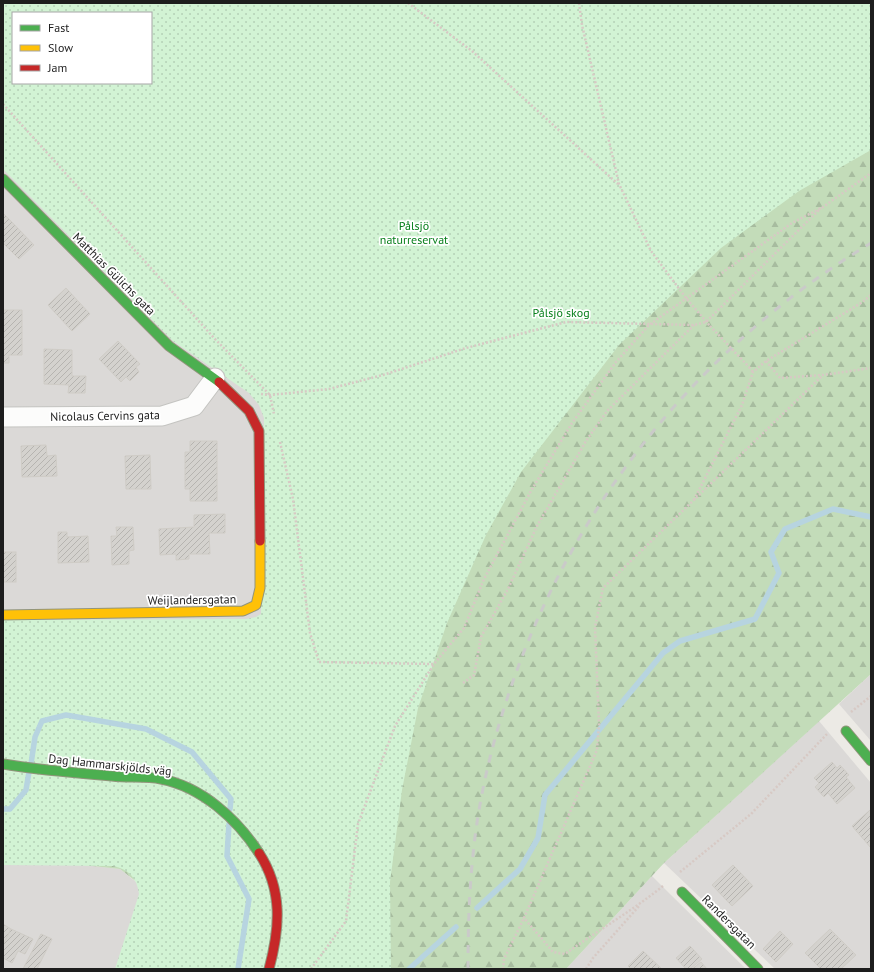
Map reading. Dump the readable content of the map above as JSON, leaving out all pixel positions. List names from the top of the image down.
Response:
{
  "streets": {
    "street": [
      "Matthias Gülichs gata",
      "Nicolaus Cervins gata",
      "Weijlandersgatan",
      "Dag Hammarskjölds väg",
      "Randersgatan"
    ]
  },
  "crossings": [
    ["Matthias Gülichs gata", "Nicolaus Cervins gata"],
    ["Matthias Gülichs gata", "Weijlandersgatan"],
    ["Nicolaus Cervins gata", "Weijlandersgatan"]
  ],
  "parks": ["Pålsjö naturreservat", "Pålsjö skog"],
  "legend": ["Fast", "Slow", "Jam"]
}
